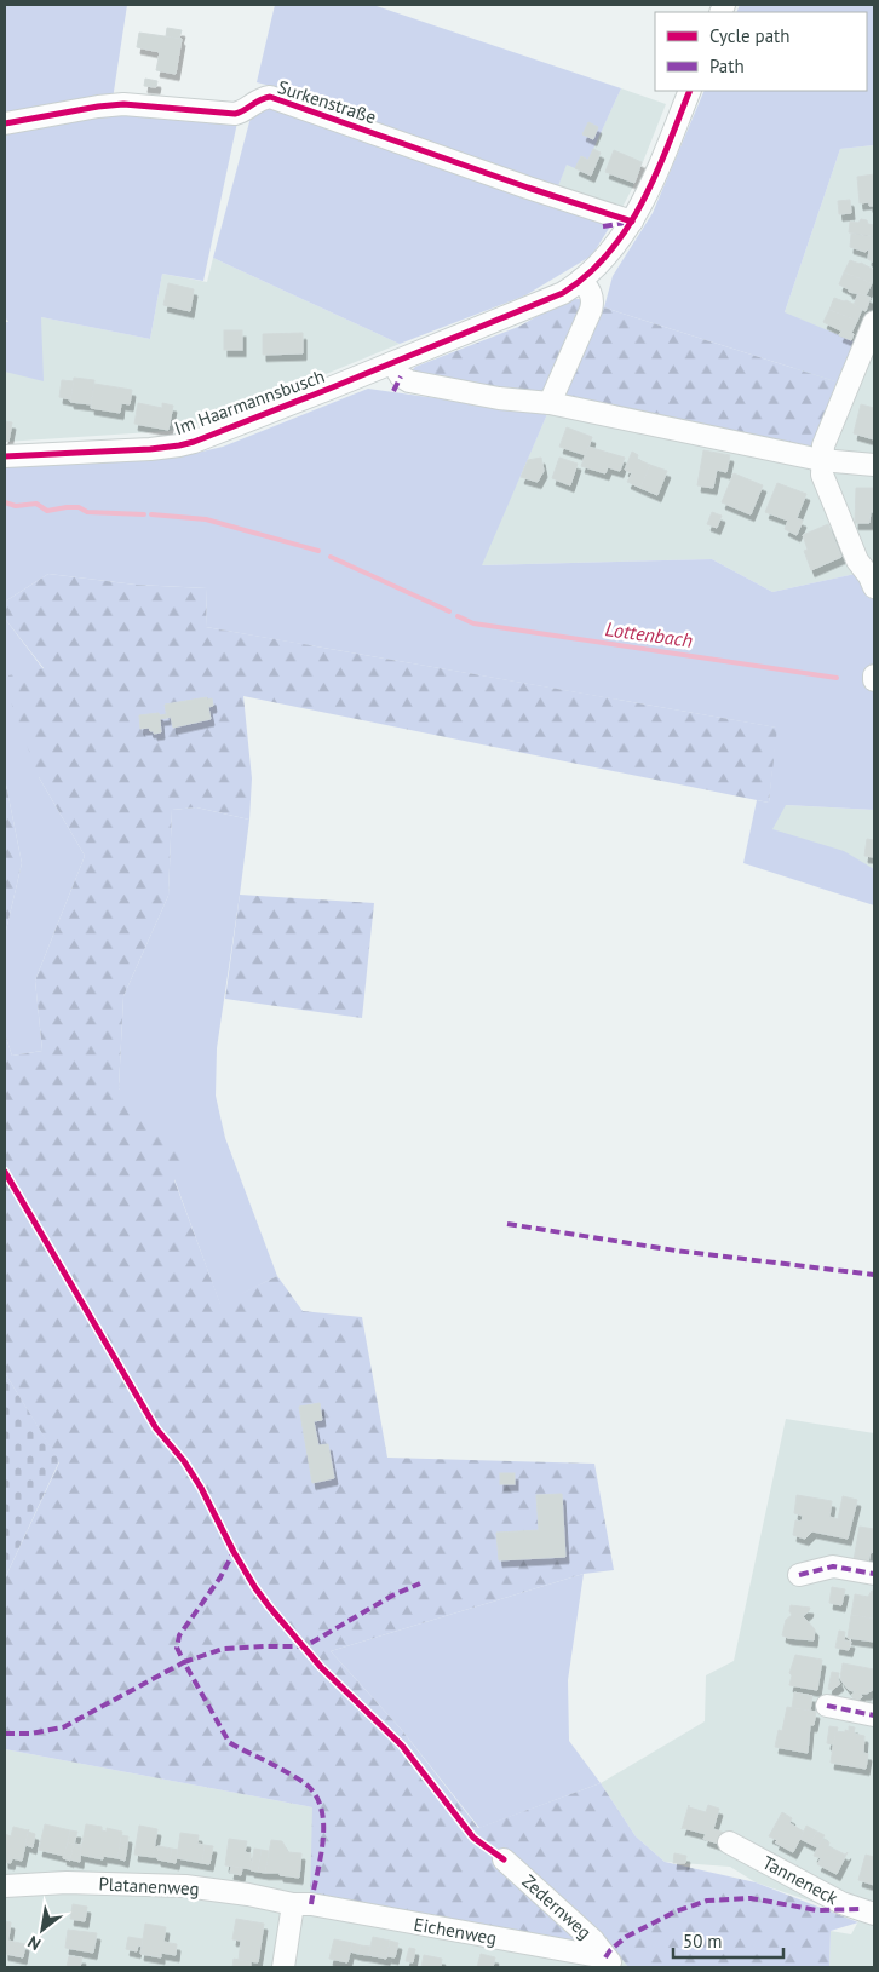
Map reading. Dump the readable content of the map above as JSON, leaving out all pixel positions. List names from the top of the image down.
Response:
{
  "streets": {
    "street": [
      "Surkenstraße",
      "Im Haarmannsbusch",
      "Tanneneck",
      "Platanenweg",
      "Zedernweg",
      "Eichenweg"
    ]
  },
  "crossings": [
    ["Platanenweg", "Eichenweg"],
    ["Zedernweg", "Eichenweg"]
  ],
  "water": ["Lottenbach"],
  "legend": ["Cycle path", "Path"],
  "scale_bar": "50 m",
  "north": "bottom left"
}
